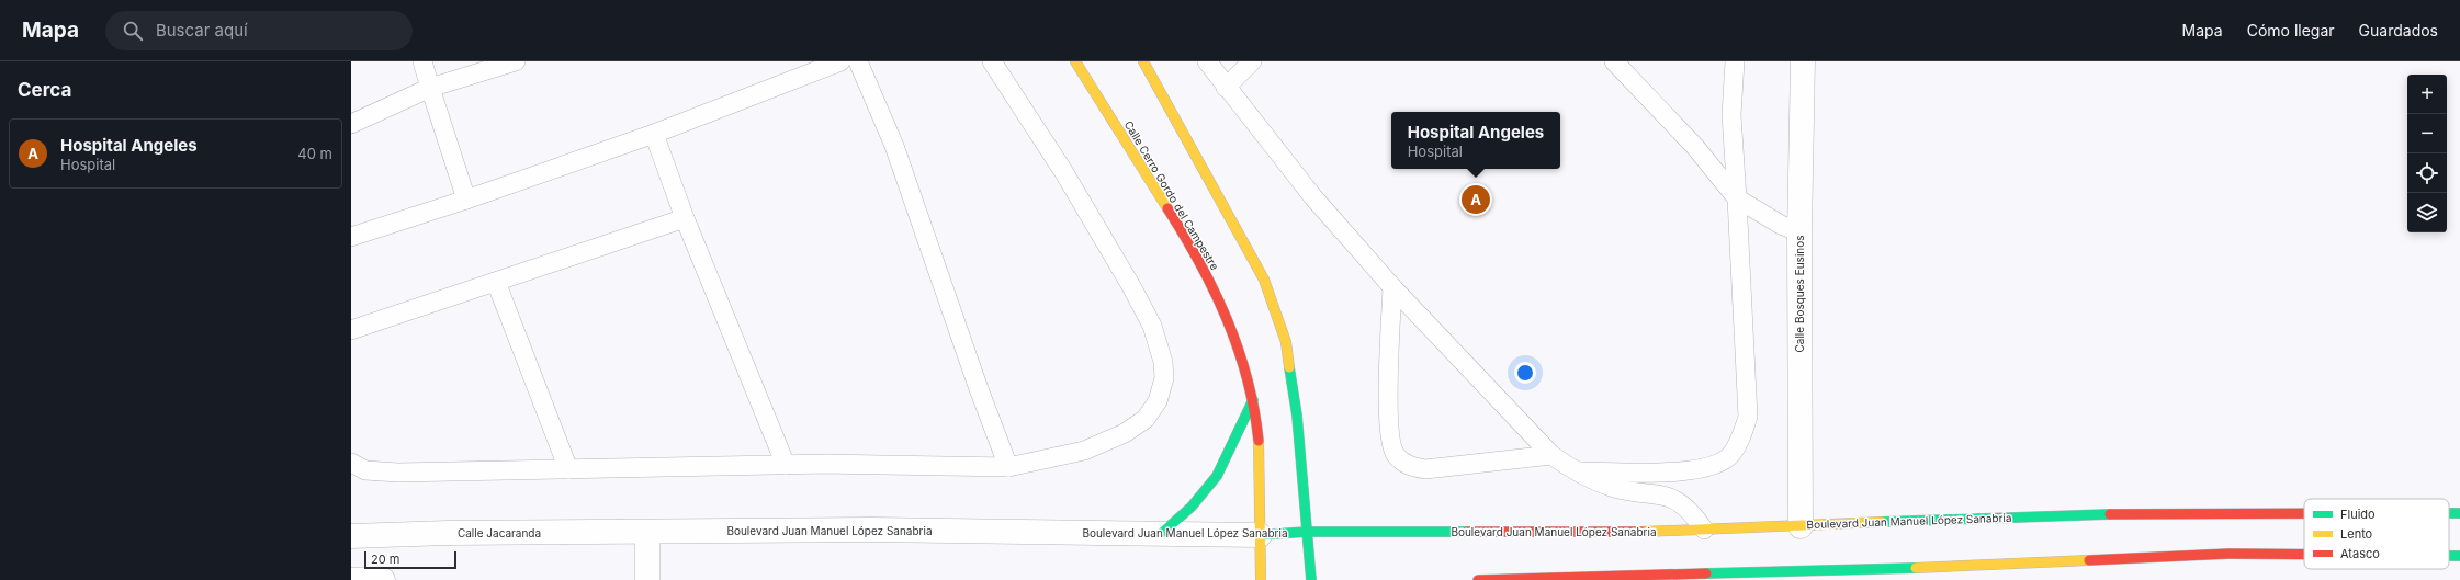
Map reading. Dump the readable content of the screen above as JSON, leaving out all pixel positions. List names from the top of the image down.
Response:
{
  "streets": {
    "street": [
      "Calle Cerro Gordo del Campestre",
      "Calle Bosques Eusinos",
      "Boulevard Juan Manuel López Sanabria",
      "Calle Jacaranda"
    ]
  },
  "crossings": [
    ["Calle Cerro Gordo del Campestre", "Boulevard Juan Manuel López Sanabria"],
    ["Calle Bosques Eusinos", "Boulevard Juan Manuel López Sanabria"],
    ["Boulevard Juan Manuel López Sanabria", "Calle Jacaranda"]
  ],
  "legend": ["Fluido", "Lento", "Atasco"],
  "scale_bar": "20 m",
  "page": {
    "header": "Mapa",
    "search": "Buscar aquí",
    "nav": ["Mapa", "Cómo llegar", "Guardados"],
    "heading": "Cerca",
    "map_buttons": ["+", "−"],
    "popup": ["Hospital Angeles", "Hospital"],
    "list": [
      {
        "mark": "A",
        "name": "Hospital Angeles",
        "note": "Hospital",
        "value": "40 m"
      }
    ],
    "pins": "A",
    "scale": "20 m"
  }
}
